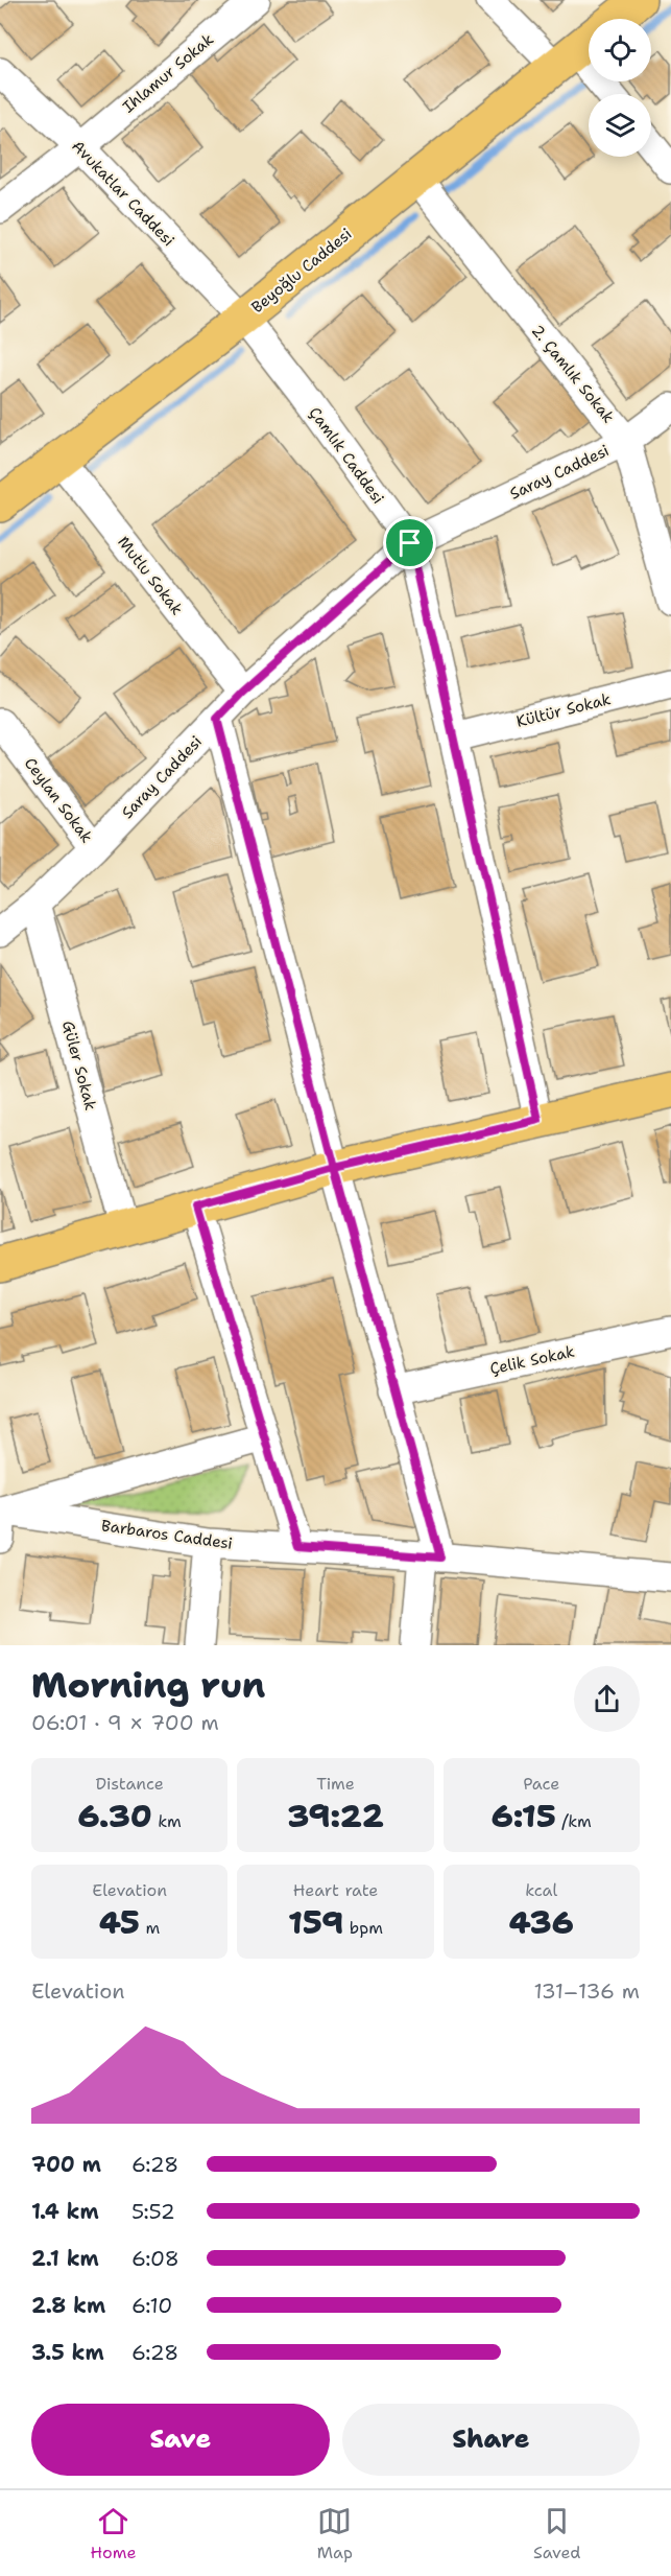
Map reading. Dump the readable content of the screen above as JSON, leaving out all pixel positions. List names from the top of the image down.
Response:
{
  "streets": {
    "main road": ["Beyoğlu Caddesi"],
    "street": [
      "Ihlamur Sokak",
      "Avukatlar Caddesi",
      "2. Çamlık Sokak",
      "Çamlık Caddesi",
      "Saray Caddesi",
      "Mutlu Sokak",
      "Kültür Sokak",
      "Ceylan Sokak",
      "Güler Sokak",
      "Çelik Sokak",
      "Barbaros Caddesi"
    ]
  },
  "crossings": [
    ["Ihlamur Sokak", "Avukatlar Caddesi"],
    ["Avukatlar Caddesi", "Beyoğlu Caddesi"],
    ["Avukatlar Caddesi", "Çamlık Caddesi"],
    ["Beyoğlu Caddesi", "2. Çamlık Sokak"],
    ["Beyoğlu Caddesi", "Çamlık Caddesi"],
    ["Beyoğlu Caddesi", "Mutlu Sokak"],
    ["2. Çamlık Sokak", "Saray Caddesi"],
    ["Çamlık Caddesi", "Saray Caddesi"],
    ["Çamlık Caddesi", "Kültür Sokak"],
    ["Saray Caddesi", "Mutlu Sokak"],
    ["Saray Caddesi", "Ceylan Sokak"],
    ["Saray Caddesi", "Güler Sokak"]
  ],
  "page": {
    "heading": ["Morning run", "06:01 · 9 × 700 m"],
    "stats": [
      ["Distance", "6.30 km"],
      ["Time", "39:22"],
      ["Pace", "6:15 /km"],
      ["Elevation", "45 m"],
      ["Heart rate", "159 bpm"],
      ["kcal", "436"]
    ],
    "chart": ["Elevation", "131–136 m"],
    "list": [
      {
        "name": "700 m",
        "note": "6:28"
      },
      {
        "name": "1.4 km",
        "note": "5:52"
      },
      {
        "name": "2.1 km",
        "note": "6:08"
      },
      {
        "name": "2.8 km",
        "note": "6:10"
      },
      {
        "name": "3.5 km",
        "note": "6:28"
      }
    ],
    "buttons": ["Save", "Share"],
    "tabs": ["Home", "Map", "Saved"]
  }
}
